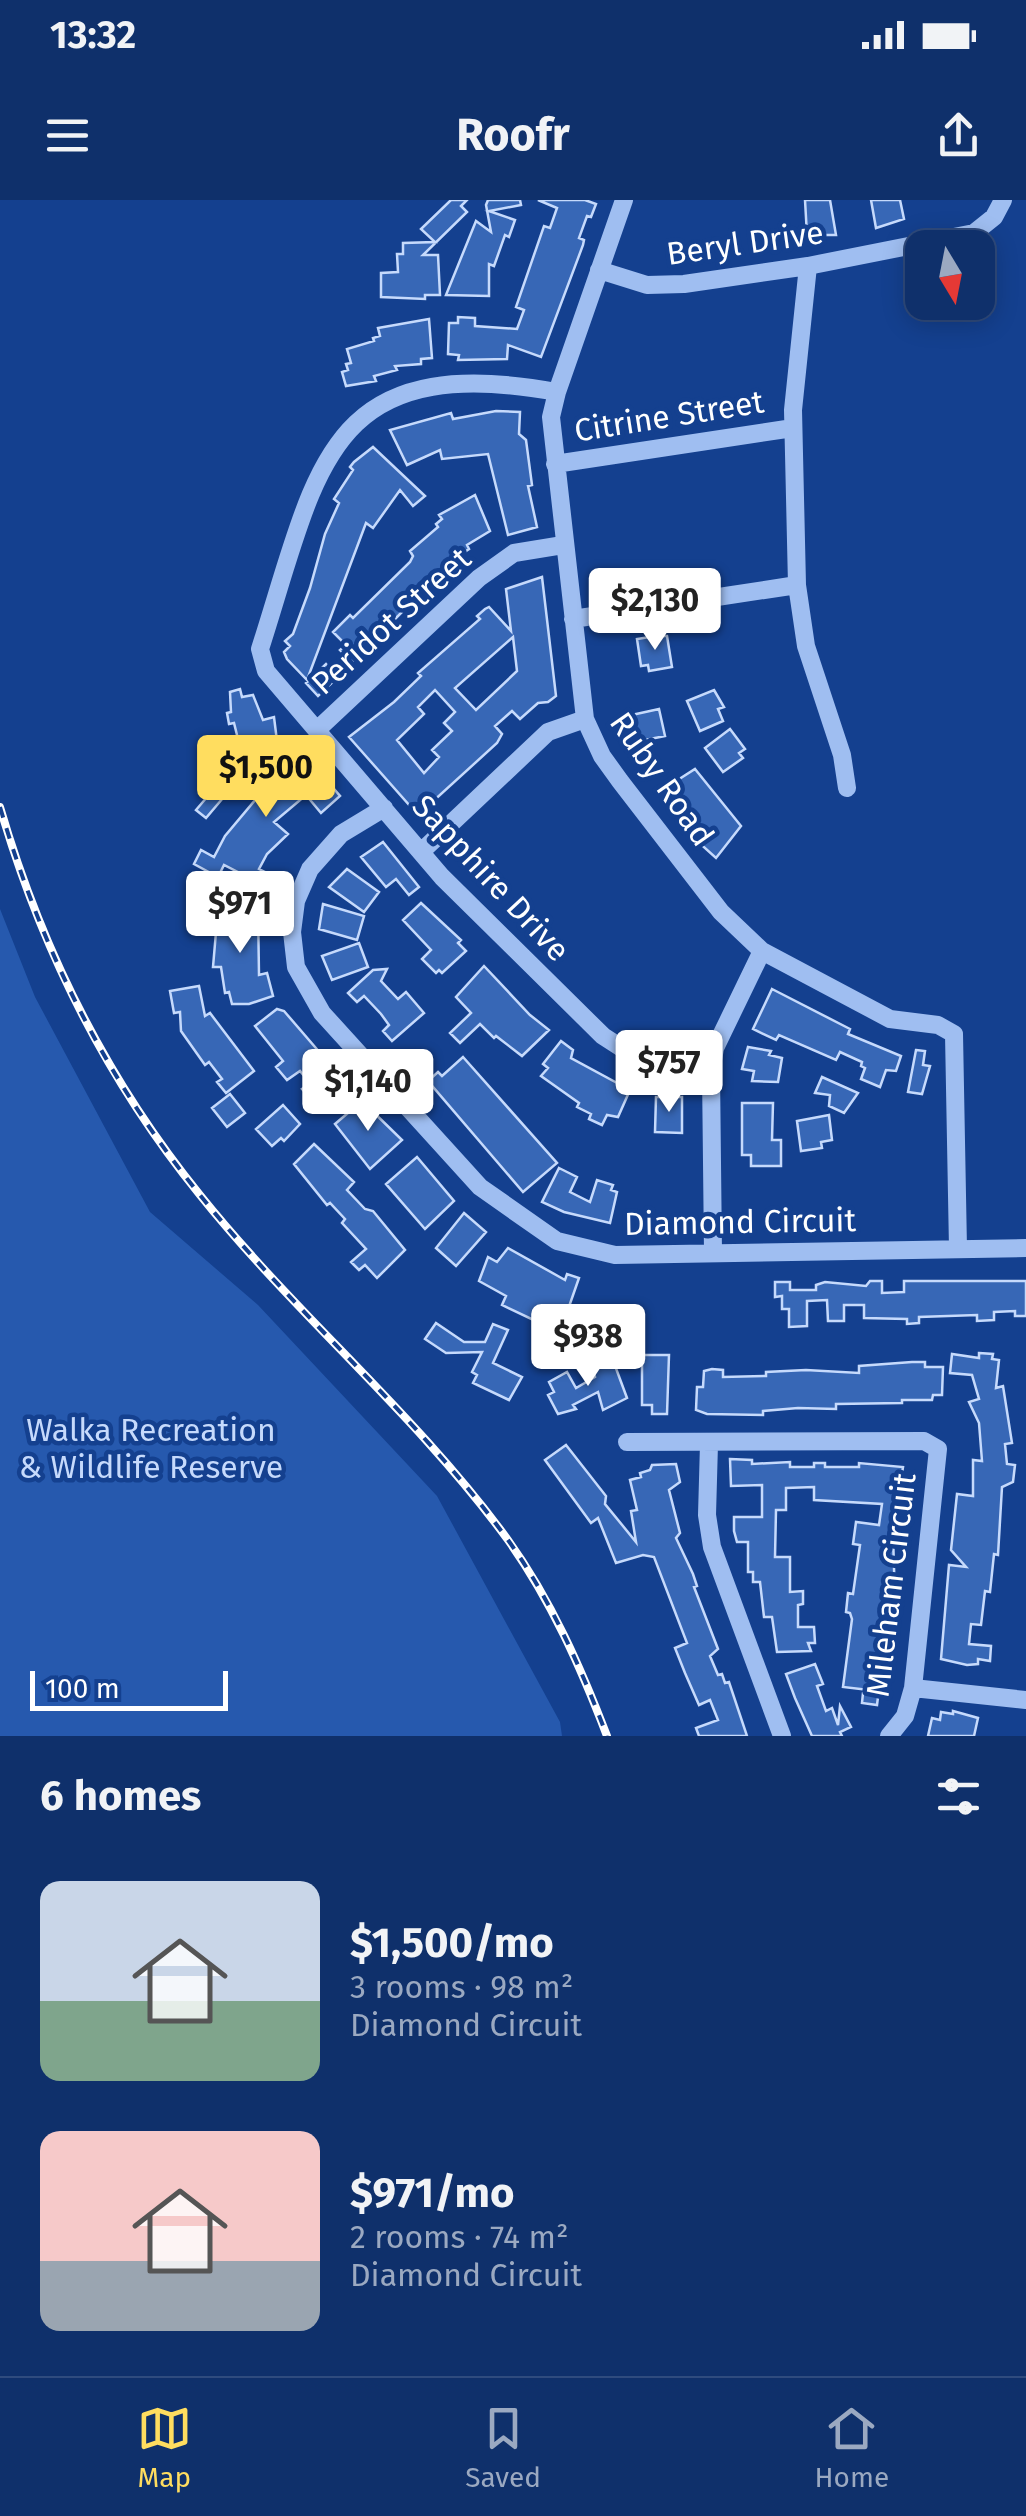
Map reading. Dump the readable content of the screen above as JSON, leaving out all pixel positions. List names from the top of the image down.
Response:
{
  "streets": {
    "street": [
      "Beryl Drive",
      "Citrine Street",
      "Peridot Street",
      "Ruby Road",
      "Sapphire Drive",
      "Diamond Circuit",
      "Mileham Circuit"
    ]
  },
  "crossings": [
    ["Beryl Drive", "Ruby Road"],
    ["Citrine Street", "Ruby Road"],
    ["Peridot Street", "Ruby Road"],
    ["Peridot Street", "Sapphire Drive"],
    ["Ruby Road", "Sapphire Drive"],
    ["Ruby Road", "Diamond Circuit"],
    ["Sapphire Drive", "Diamond Circuit"]
  ],
  "parks": ["Walka Recreation & Wildlife Reserve"],
  "scale_bar": "100 m",
  "north": "bottom",
  "page": {
    "status": "13:32",
    "header": "Roofr",
    "price": [
      "$2,130",
      "$1,500",
      "$971",
      "$757",
      "$1,140",
      "$938"
    ],
    "scale": "100 m",
    "heading": "6 homes",
    "list": [
      {
        "name": "$1,500/mo",
        "note": "3 rooms · 98 m² · Diamond Circuit"
      },
      {
        "name": "$971/mo",
        "note": "2 rooms · 74 m² · Diamond Circuit"
      }
    ],
    "tabs": ["Map", "Saved", "Home"]
  }
}
